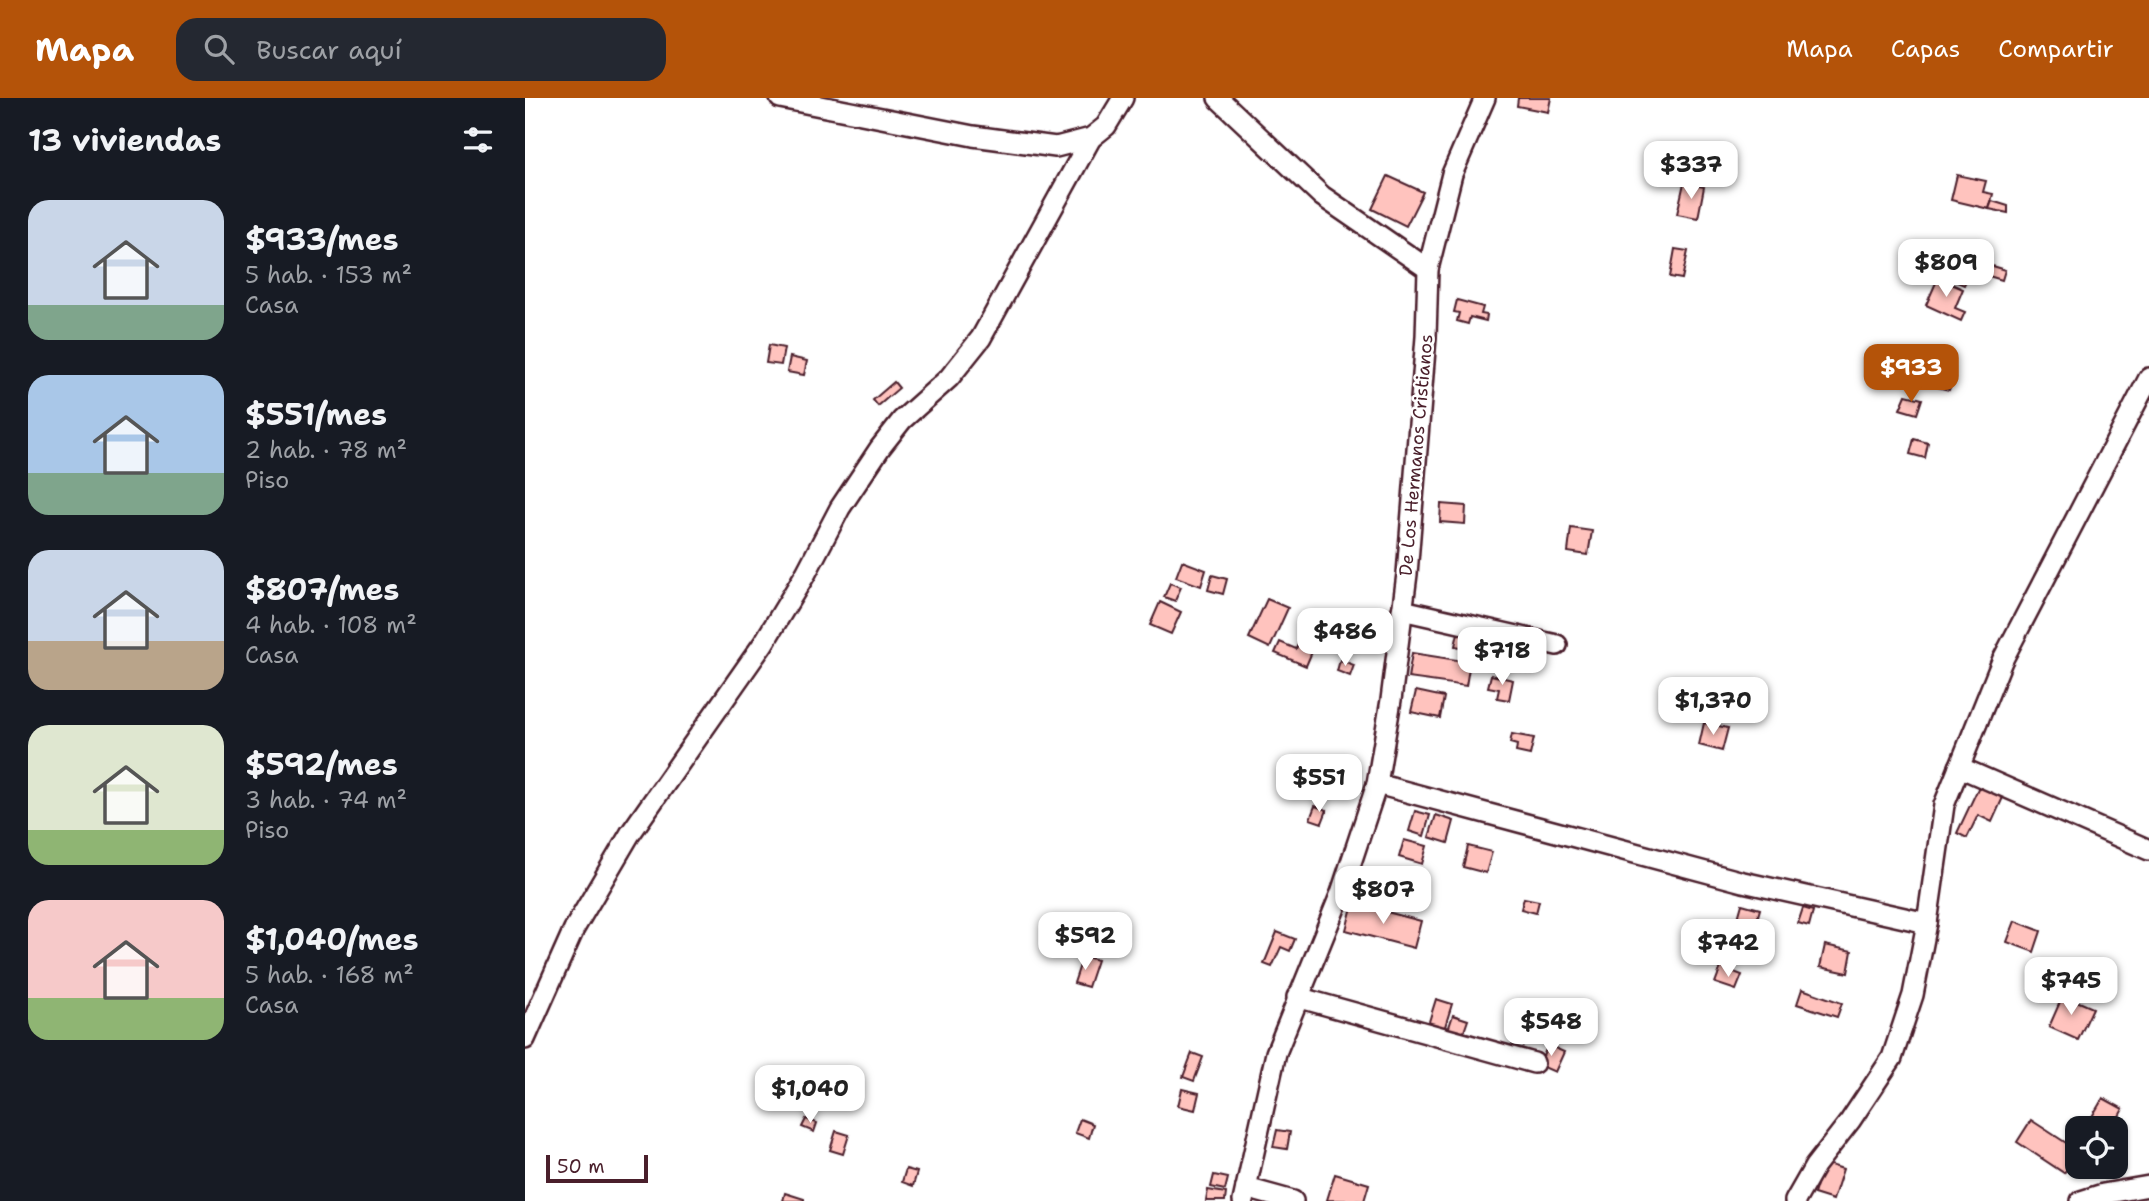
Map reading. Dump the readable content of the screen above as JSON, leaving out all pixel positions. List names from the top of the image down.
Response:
{
  "streets": {
    "street": ["De Los Hermanos Cristianos"]
  },
  "scale_bar": "50 m",
  "page": {
    "header": "Mapa",
    "search": "Buscar aquí",
    "nav": ["Mapa", "Capas", "Compartir"],
    "heading": "13 viviendas",
    "price": [
      "$337",
      "$809",
      "$933",
      "$486",
      "$718",
      "$1,370",
      "$551",
      "$807",
      "$592",
      "$742",
      "$745",
      "$548",
      "$1,040"
    ],
    "list": [
      {
        "name": "$933/mes",
        "note": "5 hab. · 153 m² · Casa"
      },
      {
        "name": "$551/mes",
        "note": "2 hab. · 78 m² · Piso"
      },
      {
        "name": "$807/mes",
        "note": "4 hab. · 108 m² · Casa"
      },
      {
        "name": "$592/mes",
        "note": "3 hab. · 74 m² · Piso"
      },
      {
        "name": "$1,040/mes",
        "note": "5 hab. · 168 m² · Casa"
      }
    ],
    "scale": "50 m"
  }
}
